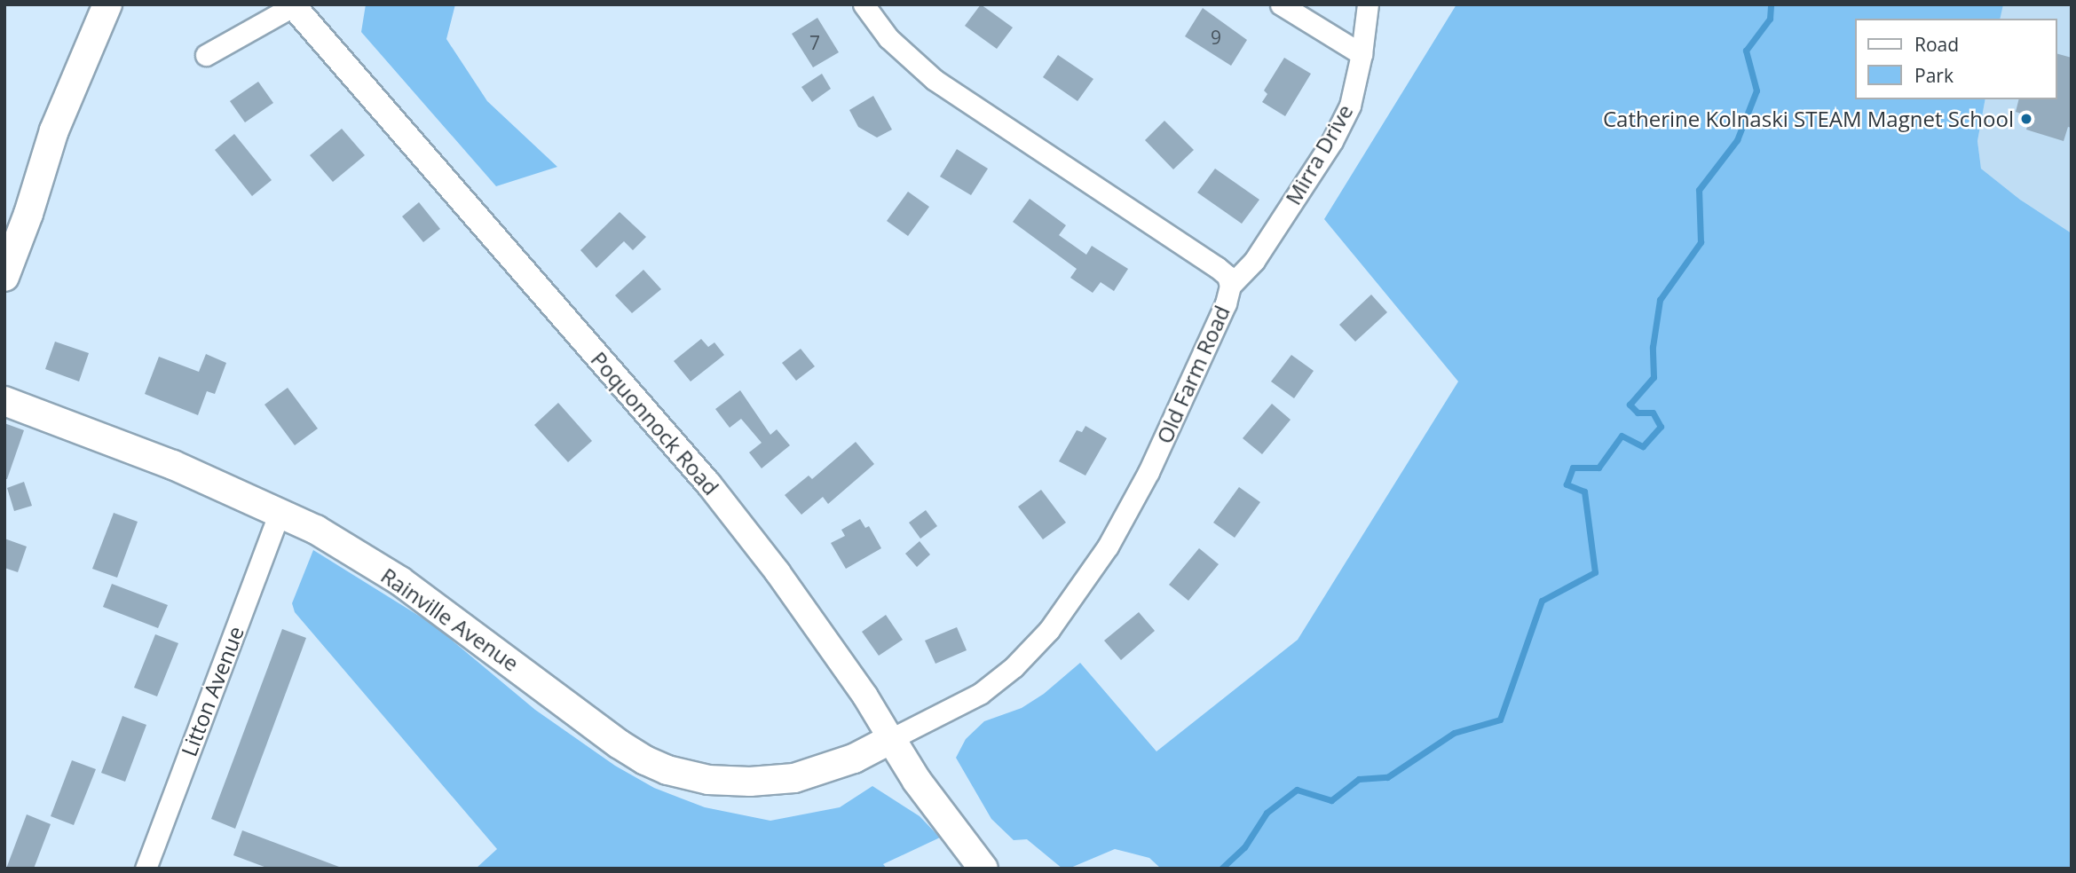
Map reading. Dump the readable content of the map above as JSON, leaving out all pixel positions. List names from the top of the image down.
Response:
{
  "streets": {
    "main road": ["Poquonnock Road", "Rainville Avenue"],
    "street": ["Mirra Drive", "Old Farm Road", "Litton Avenue"]
  },
  "crossings": [
    ["Mirra Drive", "Old Farm Road"],
    ["Old Farm Road", "Poquonnock Road"],
    ["Old Farm Road", "Rainville Avenue"],
    ["Poquonnock Road", "Rainville Avenue"],
    ["Rainville Avenue", "Litton Avenue"]
  ],
  "places": ["Catherine Kolnaski STEAM Magnet School"],
  "house_numbers": ["9", "7"],
  "legend": ["Road", "Park"]
}
